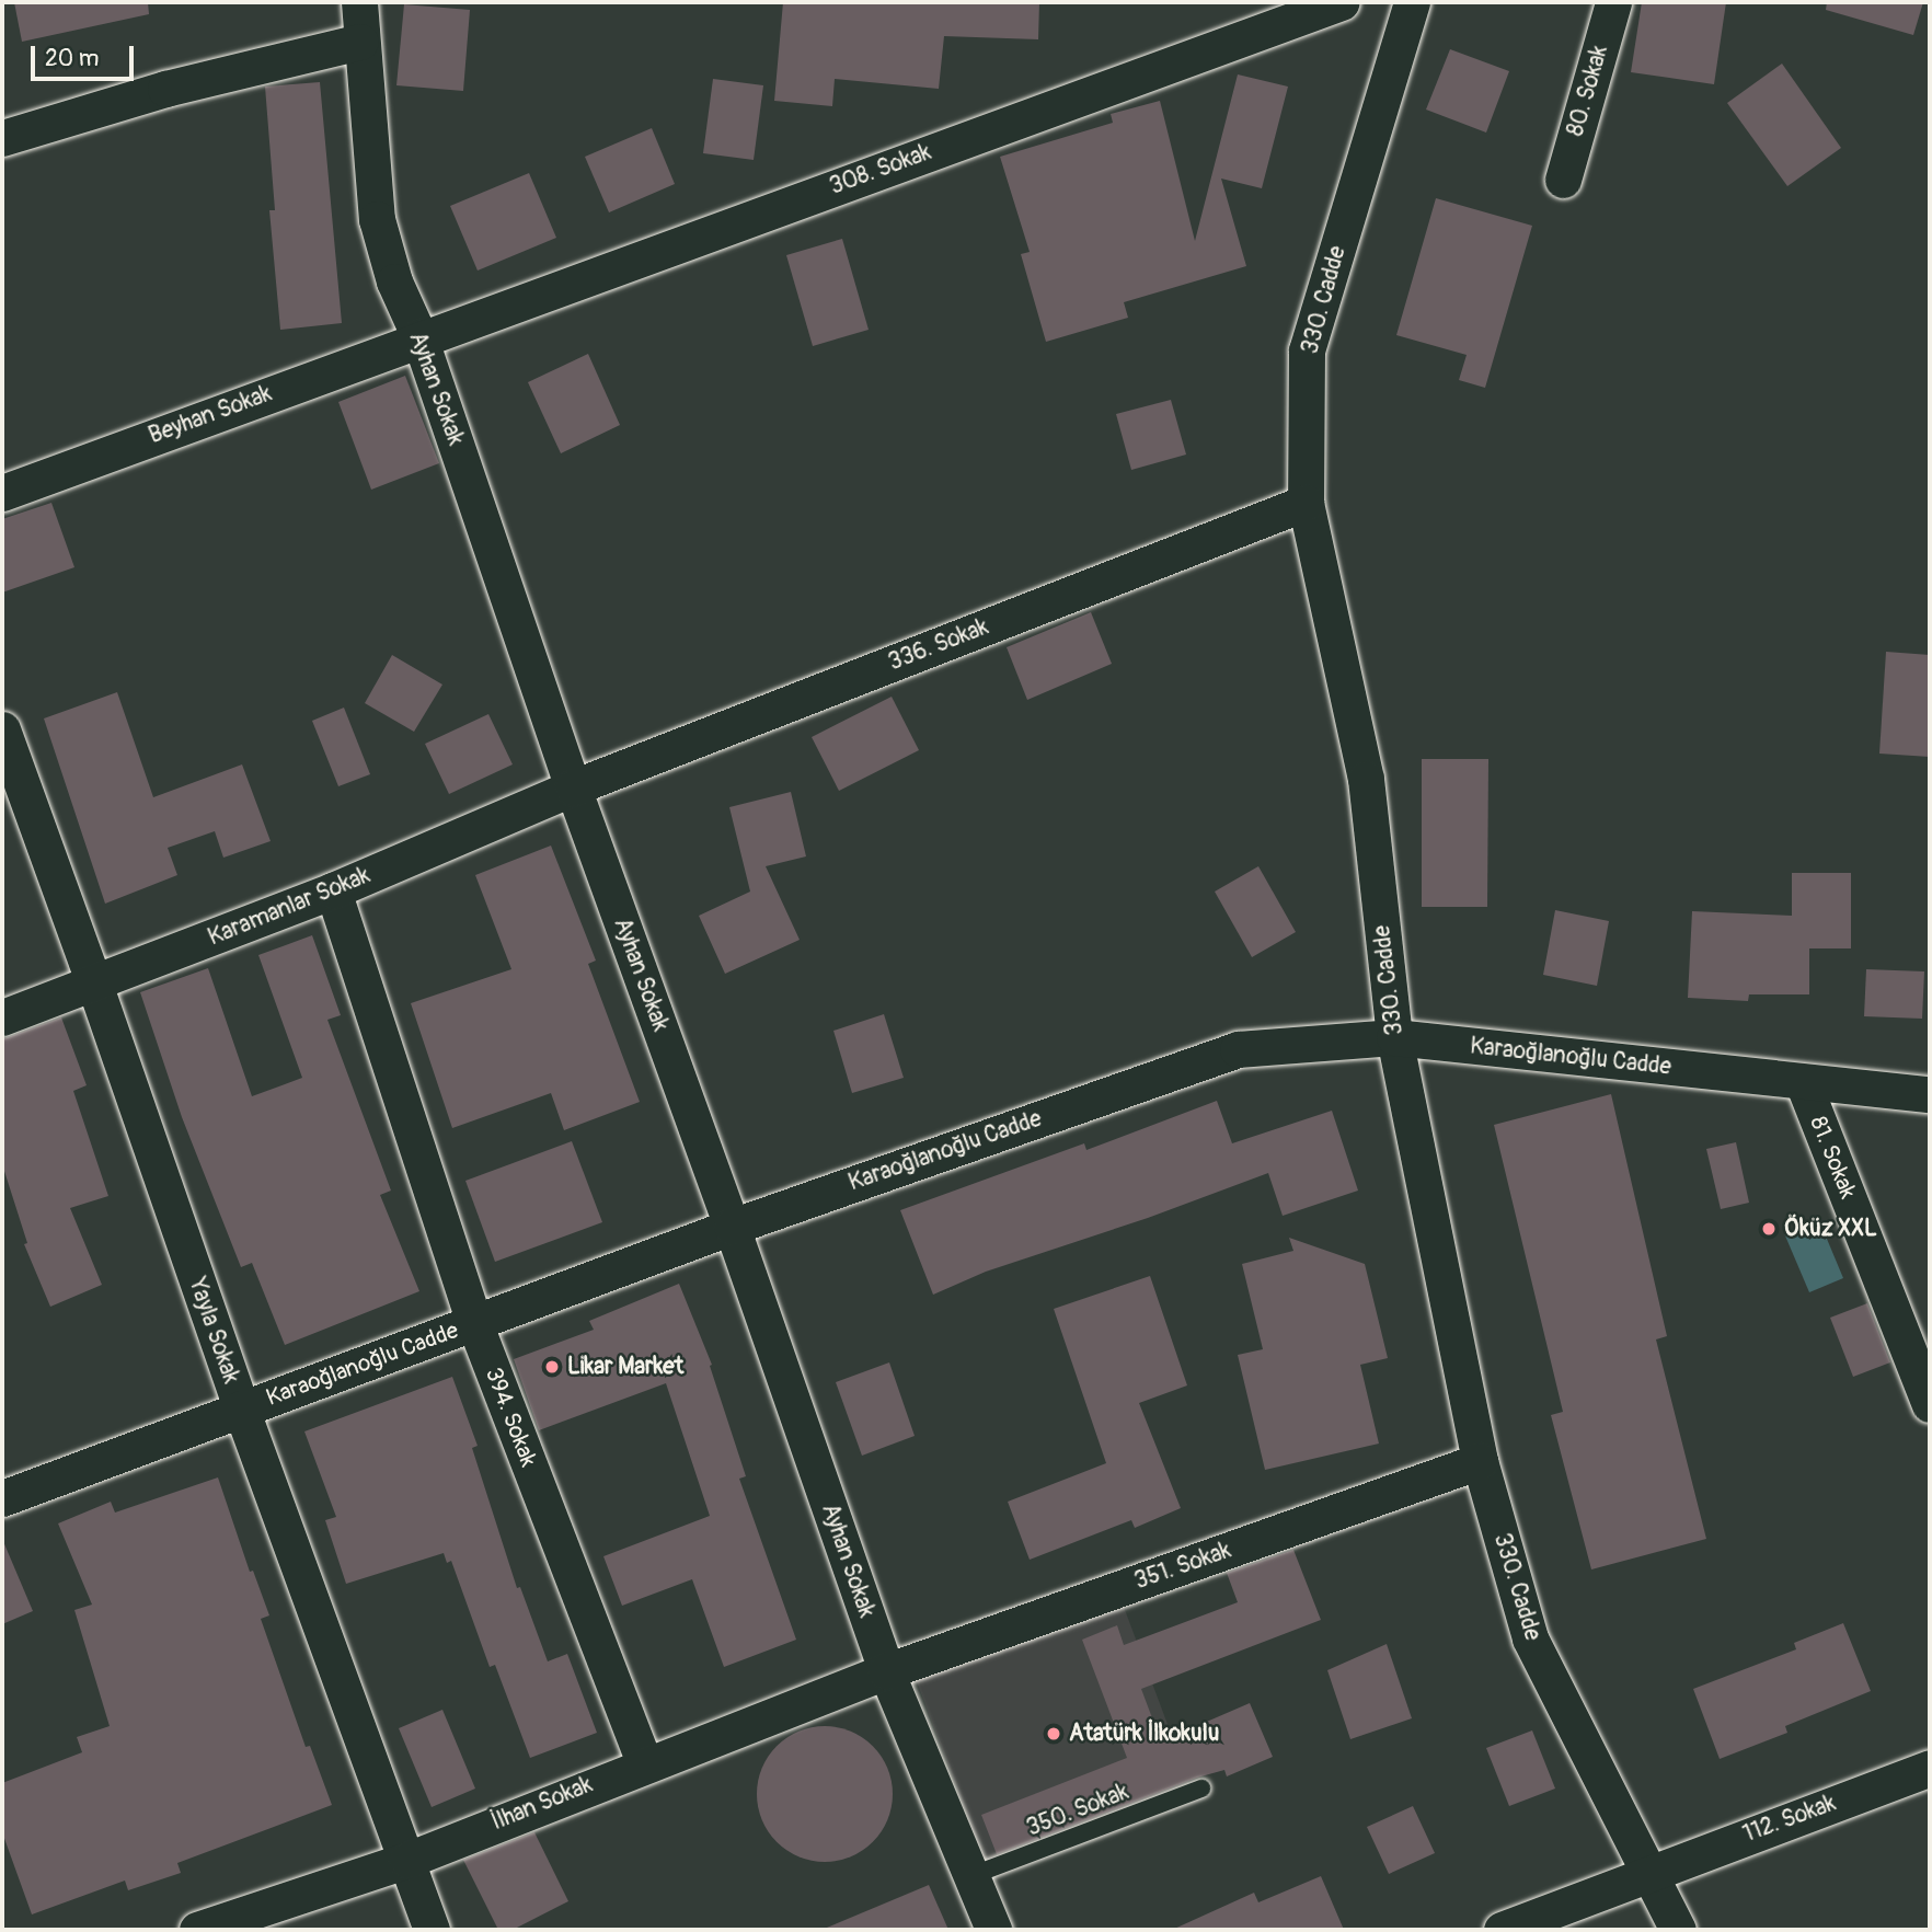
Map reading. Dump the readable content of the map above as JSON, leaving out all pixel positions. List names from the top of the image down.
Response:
{
  "streets": {
    "street": [
      "80. Sokak",
      "308. Sokak",
      "330. Cadde",
      "Ayhan Sokak",
      "Beyhan Sokak",
      "336. Sokak",
      "Karamanlar Sokak",
      "Karaoğlanoğlu Cadde",
      "81. Sokak",
      "Yayla Sokak",
      "394. Sokak",
      "351. Sokak",
      "İlhan Sokak",
      "112. Sokak"
    ],
    "lane": ["350. Sokak"]
  },
  "crossings": [
    ["308. Sokak", "Ayhan Sokak"],
    ["308. Sokak", "Beyhan Sokak"],
    ["330. Cadde", "336. Sokak"],
    ["330. Cadde", "Karaoğlanoğlu Cadde"],
    ["330. Cadde", "351. Sokak"],
    ["330. Cadde", "112. Sokak"],
    ["Ayhan Sokak", "Beyhan Sokak"],
    ["Ayhan Sokak", "336. Sokak"],
    ["Ayhan Sokak", "Karamanlar Sokak"],
    ["Ayhan Sokak", "Karaoğlanoğlu Cadde"],
    ["Ayhan Sokak", "351. Sokak"],
    ["Ayhan Sokak", "İlhan Sokak"],
    ["Ayhan Sokak", "350. Sokak"],
    ["336. Sokak", "Karamanlar Sokak"],
    ["Karamanlar Sokak", "Yayla Sokak"],
    ["Karamanlar Sokak", "394. Sokak"],
    ["Karaoğlanoğlu Cadde", "81. Sokak"],
    ["Karaoğlanoğlu Cadde", "Yayla Sokak"],
    ["Karaoğlanoğlu Cadde", "394. Sokak"],
    ["Yayla Sokak", "İlhan Sokak"],
    ["394. Sokak", "İlhan Sokak"],
    ["351. Sokak", "İlhan Sokak"]
  ],
  "places": ["Öküz XXL", "Likar Market", "Atatürk İlkokulu"],
  "scale_bar": "20 m"
}
